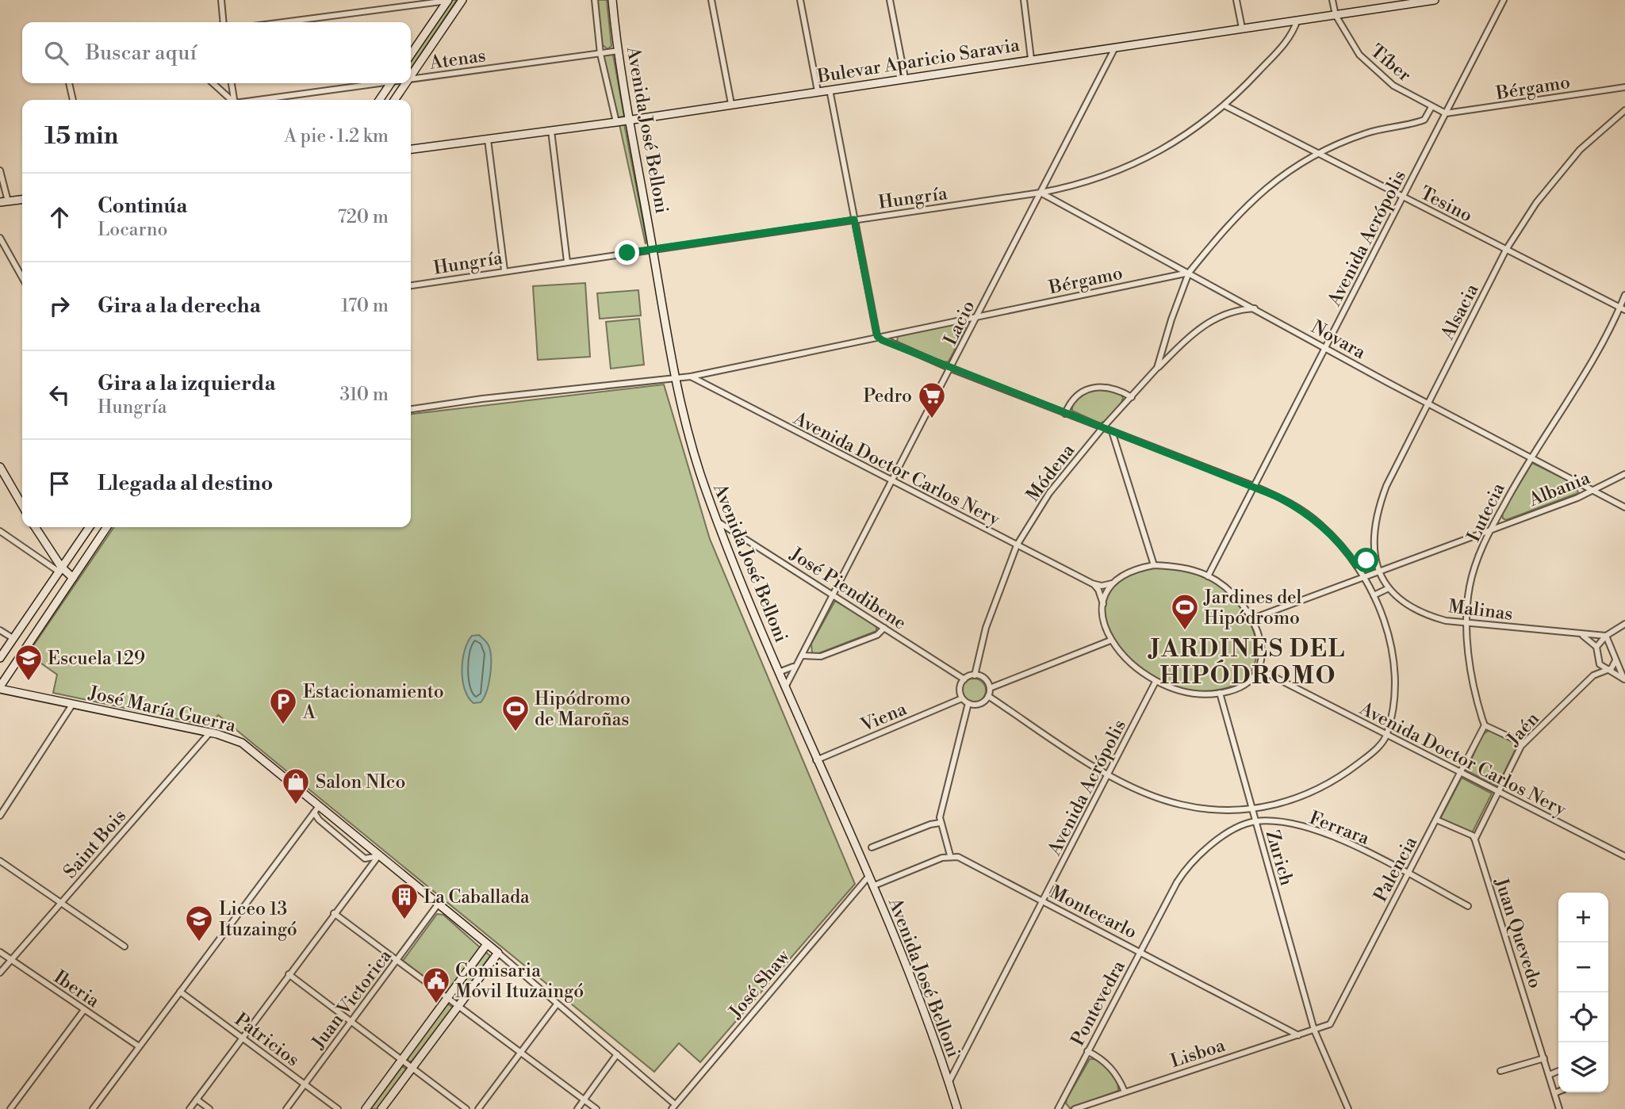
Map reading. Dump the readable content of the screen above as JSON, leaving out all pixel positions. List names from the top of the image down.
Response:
{
  "streets": {
    "street": [
      "Atenas",
      "Bulevar Aparicio Saravia",
      "Tíber",
      "Bérgamo",
      "Avenida José Belloni",
      "Hungría",
      "Tesino",
      "Avenida Acrópolis",
      "Alsacia",
      "Lacio",
      "Novara",
      "Avenida Doctor Carlos Nery",
      "Módena",
      "Albania",
      "Lutecia",
      "José Piendibene",
      "Malinas",
      "José María Guerra",
      "Viena",
      "Jaén",
      "Ferrara",
      "Saint Bois",
      "Zurich",
      "Palencia",
      "Montecarlo",
      "Juan Quevedo",
      "José Shaw",
      "Iberia",
      "Juan Victorica",
      "Pontevedra",
      "Patricios",
      "Lisboa"
    ]
  },
  "crossings": [
    ["Atenas", "Avenida José Belloni"],
    ["Bulevar Aparicio Saravia", "Tíber"],
    ["Bulevar Aparicio Saravia", "Avenida José Belloni"],
    ["Bulevar Aparicio Saravia", "Hungría"],
    ["Bulevar Aparicio Saravia", "Lacio"],
    ["Tíber", "Bérgamo"],
    ["Tíber", "Avenida Acrópolis"],
    ["Bérgamo", "Avenida José Belloni"],
    ["Bérgamo", "Avenida Acrópolis"],
    ["Bérgamo", "Lacio"],
    ["Bérgamo", "Novara"],
    ["Bérgamo", "Avenida Doctor Carlos Nery"],
    ["Bérgamo", "Módena"],
    ["Avenida José Belloni", "Hungría"],
    ["Avenida José Belloni", "Avenida Acrópolis"],
    ["Avenida José Belloni", "Lacio"],
    ["Avenida José Belloni", "José Piendibene"],
    ["Avenida José Belloni", "Viena"],
    ["Avenida José Belloni", "José Shaw"],
    ["Hungría", "Tesino"],
    ["Hungría", "Lacio"],
    ["Hungría", "Novara"],
    ["Tesino", "Avenida Acrópolis"],
    ["Tesino", "Alsacia"],
    ["Tesino", "Lutecia"],
    ["Avenida Acrópolis", "Novara"],
    ["Avenida Acrópolis", "Avenida Doctor Carlos Nery"],
    ["Avenida Acrópolis", "Albania"],
    ["Avenida Acrópolis", "Zurich"],
    ["Avenida Acrópolis", "Montecarlo"],
    ["Alsacia", "Novara"],
    ["Alsacia", "Albania"],
    ["Alsacia", "Malinas"],
    ["Lacio", "Novara"],
    ["Lacio", "Avenida Doctor Carlos Nery"],
    ["Lacio", "José Piendibene"],
    ["Novara", "Módena"],
    ["Novara", "Albania"],
    ["Novara", "Lutecia"],
    ["Avenida Doctor Carlos Nery", "Módena"],
    ["Avenida Doctor Carlos Nery", "Albania"],
    ["Avenida Doctor Carlos Nery", "Jaén"],
    ["Avenida Doctor Carlos Nery", "Zurich"],
    ["Avenida Doctor Carlos Nery", "Palencia"],
    ["Módena", "José Piendibene"],
    ["Módena", "Viena"],
    ["Albania", "Lutecia"],
    ["Albania", "Malinas"],
    ["Albania", "Zurich"],
    ["Lutecia", "Malinas"],
    ["Lutecia", "Palencia"],
    ["José Piendibene", "Viena"],
    ["José María Guerra", "Saint Bois"],
    ["José María Guerra", "José Shaw"],
    ["José María Guerra", "Juan Victorica"],
    ["Jaén", "Juan Quevedo"],
    ["Ferrara", "Zurich"],
    ["Ferrara", "Palencia"],
    ["Ferrara", "Pontevedra"],
    ["Saint Bois", "Iberia"],
    ["Zurich", "Pontevedra"],
    ["Zurich", "Lisboa"],
    ["Palencia", "Lisboa"],
    ["Montecarlo", "Pontevedra"],
    ["Montecarlo", "Lisboa"],
    ["Juan Victorica", "Patricios"]
  ],
  "districts": ["JARDINES DEL HIPÓDROMO"],
  "places": {
    "supermarket": ["Pedro"],
    "sports": ["Jardines del Hipódromo", "Hipódromo de Maroñas"],
    "school or university": ["Escuela 129", "Liceo 13 Ituzaingó"],
    "parking": ["Estacionamiento A"],
    "shop": ["Salon NIco"],
    "building": ["La Caballada"],
    "public building": ["Comisaria Móvil Ituzaingó"]
  },
  "page": {
    "search": "Buscar aquí",
    "heading": ["15 min", "A pie · 1.2 km"],
    "list": [
      ["Continúa", "Locarno", "720 m"],
      ["Gira a la derecha", "170 m"],
      ["Gira a la izquierda", "Hungría", "310 m"],
      "Llegada al destino"
    ],
    "map_buttons": ["+", "−"]
  }
}
